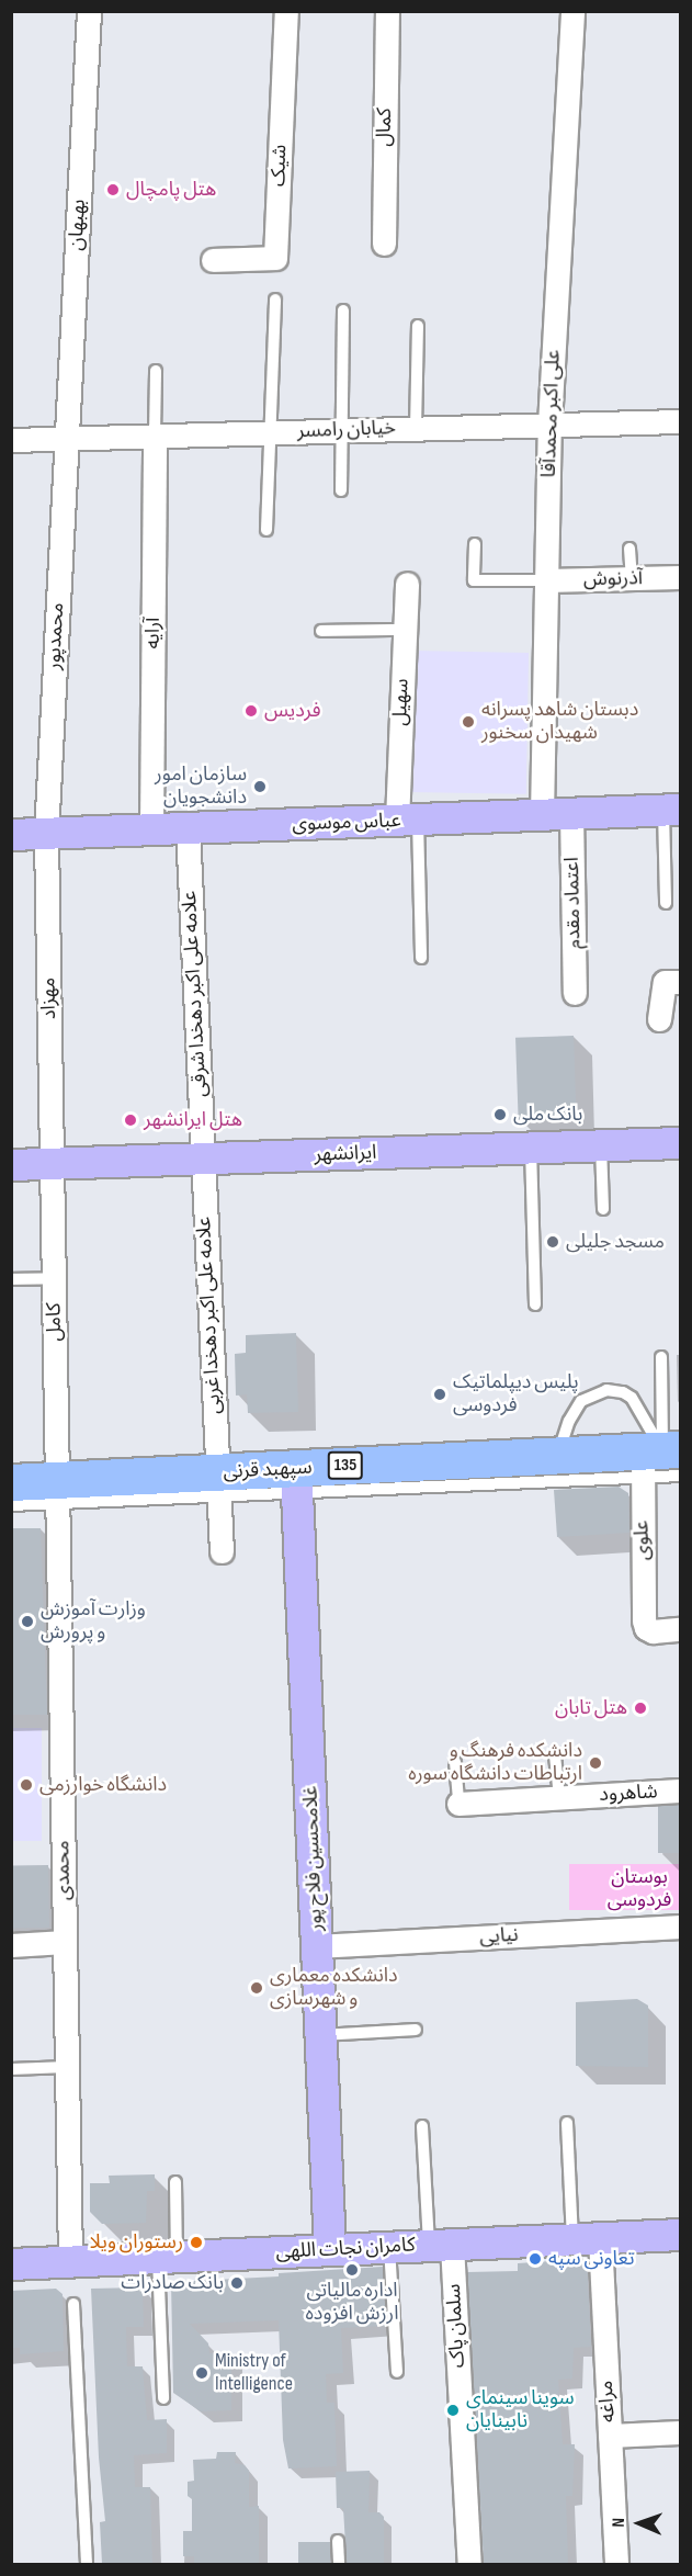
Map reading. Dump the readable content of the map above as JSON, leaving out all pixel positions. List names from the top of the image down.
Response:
{
  "streets": {
    "main road": ["135", "سپهبد قرنی"],
    "street": [
      "کمال",
      "شیک",
      "بهبهان",
      "علی اکبر محمدآقا",
      "خیابان رامسر",
      "آذرنوش",
      "آرایه",
      "محمدپور",
      "سهیل",
      "عباس موسوی",
      "اعتماد مقدم",
      "علامه علی اکبر دهخدا شرقی",
      "مهزاد",
      "ایرانشهر",
      "علامه علی اکبر دهخدا غربی",
      "کامل",
      "علوی",
      "شاهرود",
      "غلامحسین فلاح‌ پور",
      "محمدی",
      "نیایی",
      "کامران نجات اللهی",
      "سلمان پاک",
      "مراغه"
    ]
  },
  "crossings": [
    ["بهبهان", "خیابان رامسر"],
    ["بهبهان", "محمدپور"],
    ["علی اکبر محمدآقا", "خیابان رامسر"],
    ["علی اکبر محمدآقا", "آذرنوش"],
    ["علی اکبر محمدآقا", "عباس موسوی"],
    ["علی اکبر محمدآقا", "اعتماد مقدم"],
    ["خیابان رامسر", "آرایه"],
    ["خیابان رامسر", "محمدپور"],
    ["آرایه", "عباس موسوی"],
    ["محمدپور", "عباس موسوی"],
    ["محمدپور", "مهزاد"],
    ["سهیل", "عباس موسوی"],
    ["عباس موسوی", "اعتماد مقدم"],
    ["عباس موسوی", "علامه علی اکبر دهخدا شرقی"],
    ["عباس موسوی", "مهزاد"],
    ["علامه علی اکبر دهخدا شرقی", "ایرانشهر"],
    ["علامه علی اکبر دهخدا شرقی", "علامه علی اکبر دهخدا غربی"],
    ["مهزاد", "ایرانشهر"],
    ["مهزاد", "کامل"],
    ["ایرانشهر", "علامه علی اکبر دهخدا غربی"],
    ["ایرانشهر", "کامل"],
    ["علامه علی اکبر دهخدا غربی", "سپهبد قرنی"],
    ["کامل", "سپهبد قرنی"],
    ["کامل", "محمدی"],
    ["سپهبد قرنی", "علوی"],
    ["سپهبد قرنی", "غلامحسین فلاح‌ پور"],
    ["سپهبد قرنی", "محمدی"],
    ["غلامحسین فلاح‌ پور", "نیایی"],
    ["غلامحسین فلاح‌ پور", "کامران نجات اللهی"],
    ["محمدی", "کامران نجات اللهی"],
    ["کامران نجات اللهی", "سلمان پاک"],
    ["کامران نجات اللهی", "مراغه"]
  ],
  "parks": ["بوستان فردوسی"],
  "places": [
    "هتل پامچال",
    "فردیس",
    "دبستان شاهد پسرانه شهیدان سخنور",
    "سازمان امور دانشجویان",
    "بانک ملی",
    "هتل ایرانشهر",
    "مسجد جلیلی",
    "پلیس دیپلماتیک فردوسی",
    "وزارت آموزش و پرورش",
    "هتل تابان",
    "دانشکده فرهنگ و ارتباطات دانشگاه سوره",
    "دانشگاه خوارزمی",
    "دانشکده معماری و شهرسازی",
    "رستوران ویلا",
    "تعاونی سپه",
    "اداره مالیاتی ارزش افزوده",
    "بانک صادرات",
    "Ministry of Intelligence",
    "سوینا سینمای نابینایان"
  ],
  "north": "left"
}
